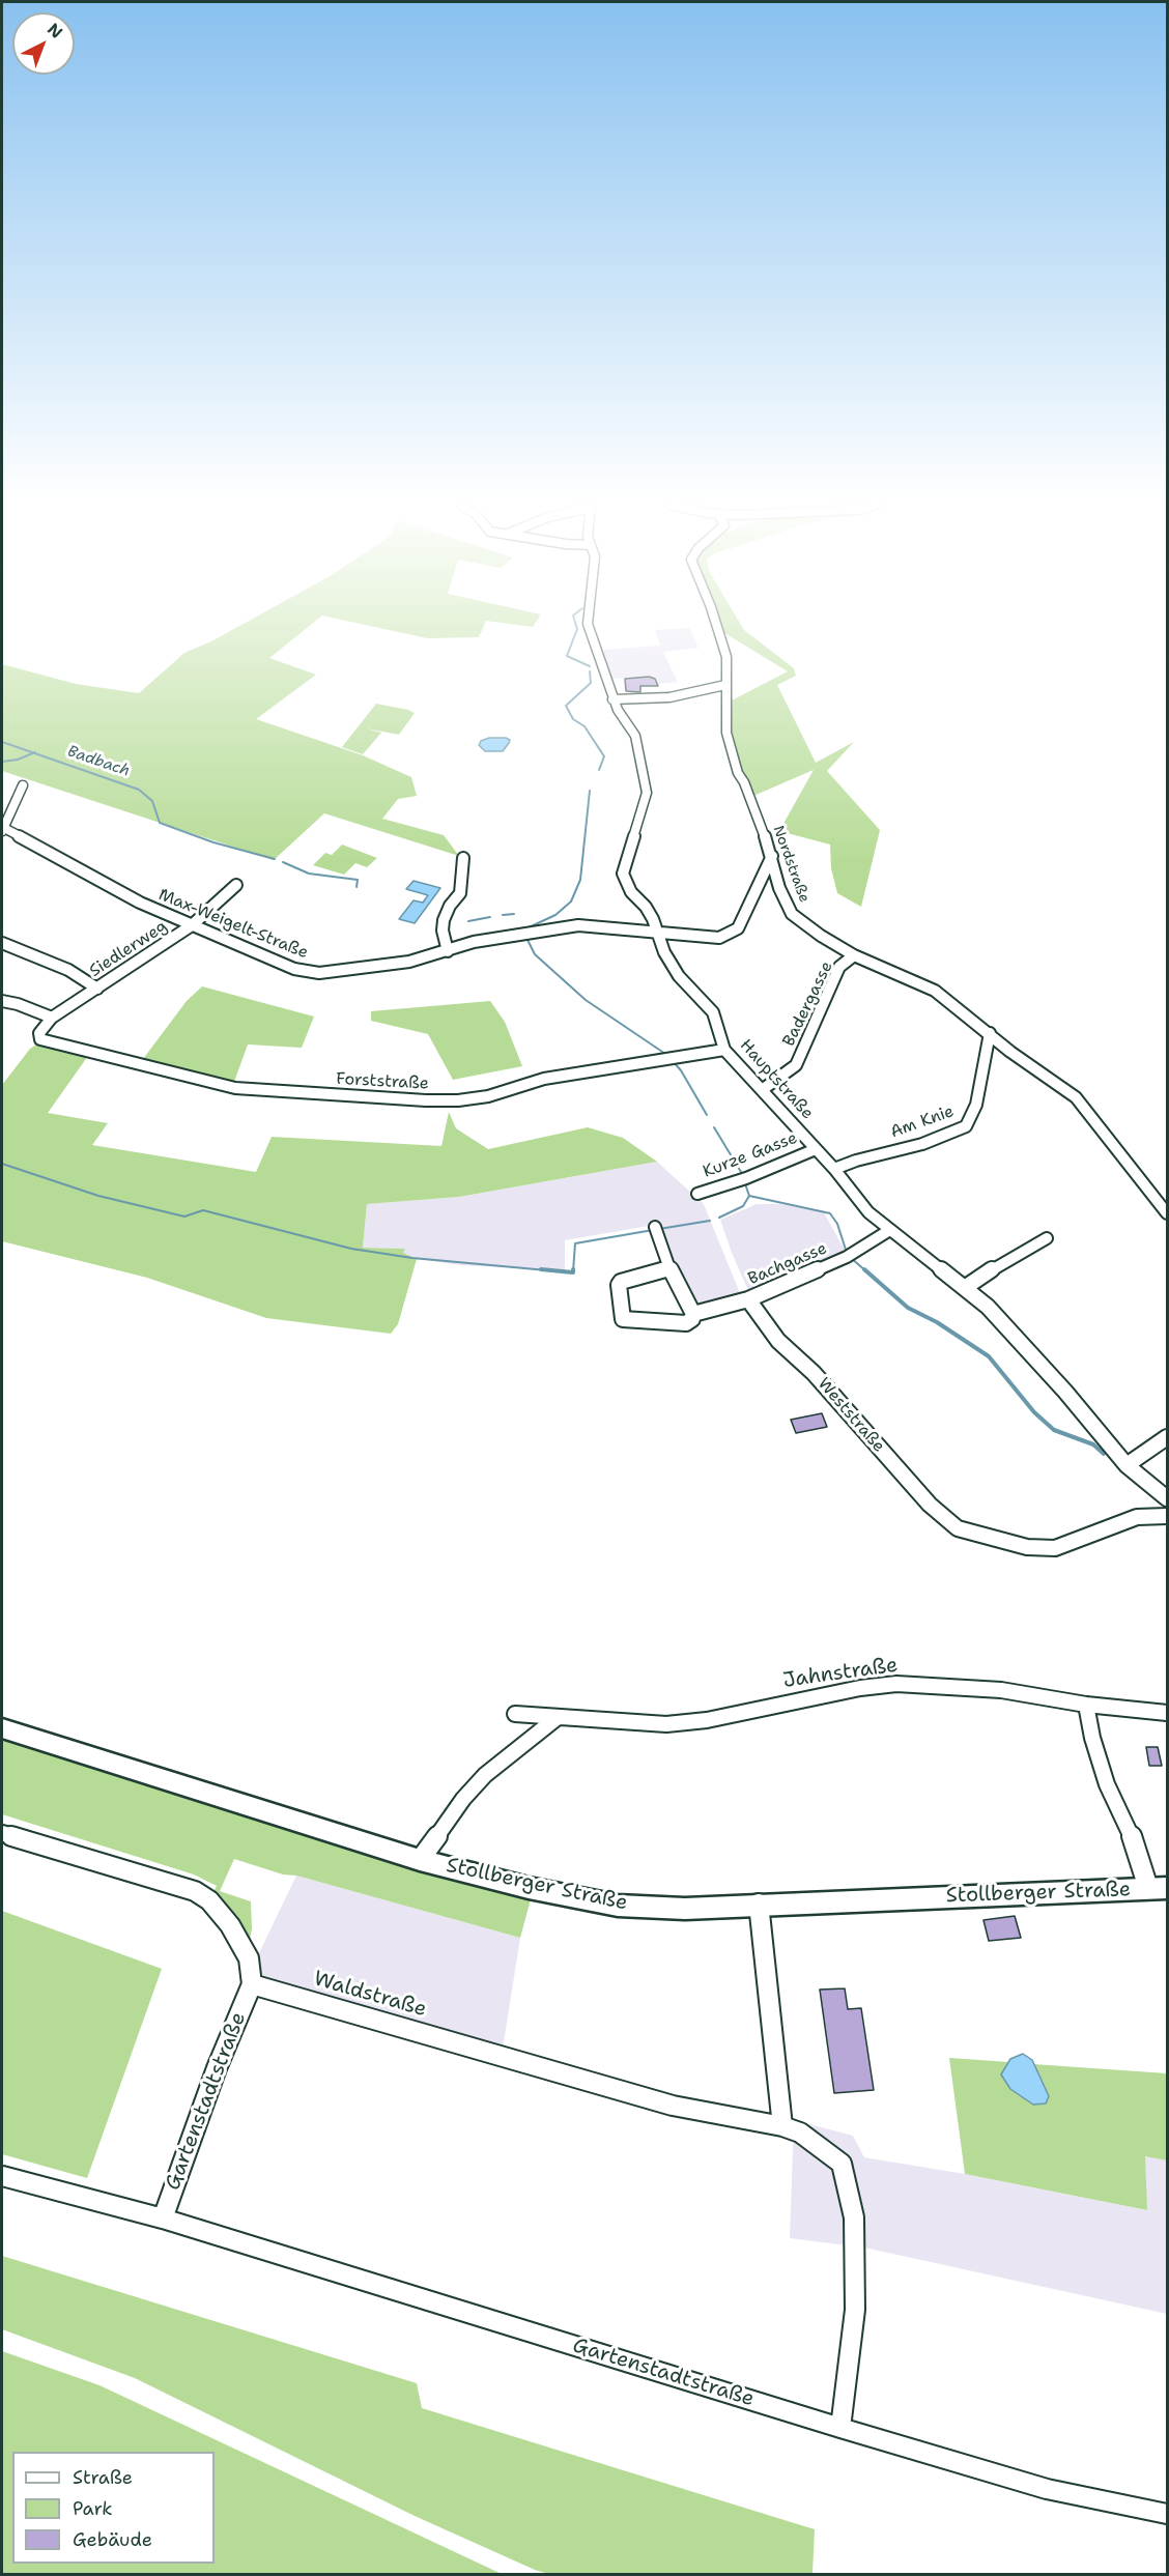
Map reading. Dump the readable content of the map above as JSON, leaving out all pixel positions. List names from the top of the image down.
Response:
{
  "streets": {
    "main road": ["Stollberger Straße"],
    "street": [
      "Nordstraße",
      "Max-Weigelt-Straße",
      "Siedlerweg",
      "Badergasse",
      "Hauptstraße",
      "Forststraße",
      "Am Knie",
      "Kurze Gasse",
      "Bachgasse",
      "Weststraße",
      "Jahnstraße",
      "Waldstraße",
      "Gartenstadtstraße"
    ]
  },
  "crossings": [
    ["Nordstraße", "Max-Weigelt-Straße"],
    ["Nordstraße", "Badergasse"],
    ["Nordstraße", "Am Knie"],
    ["Max-Weigelt-Straße", "Siedlerweg"],
    ["Max-Weigelt-Straße", "Hauptstraße"],
    ["Siedlerweg", "Forststraße"],
    ["Badergasse", "Hauptstraße"],
    ["Hauptstraße", "Forststraße"],
    ["Hauptstraße", "Am Knie"],
    ["Hauptstraße", "Kurze Gasse"],
    ["Hauptstraße", "Bachgasse"],
    ["Bachgasse", "Weststraße"],
    ["Waldstraße", "Gartenstadtstraße"]
  ],
  "water": ["Badbach"],
  "legend": ["Straße", "Park", "Gebäude"],
  "north": "top right"
}
